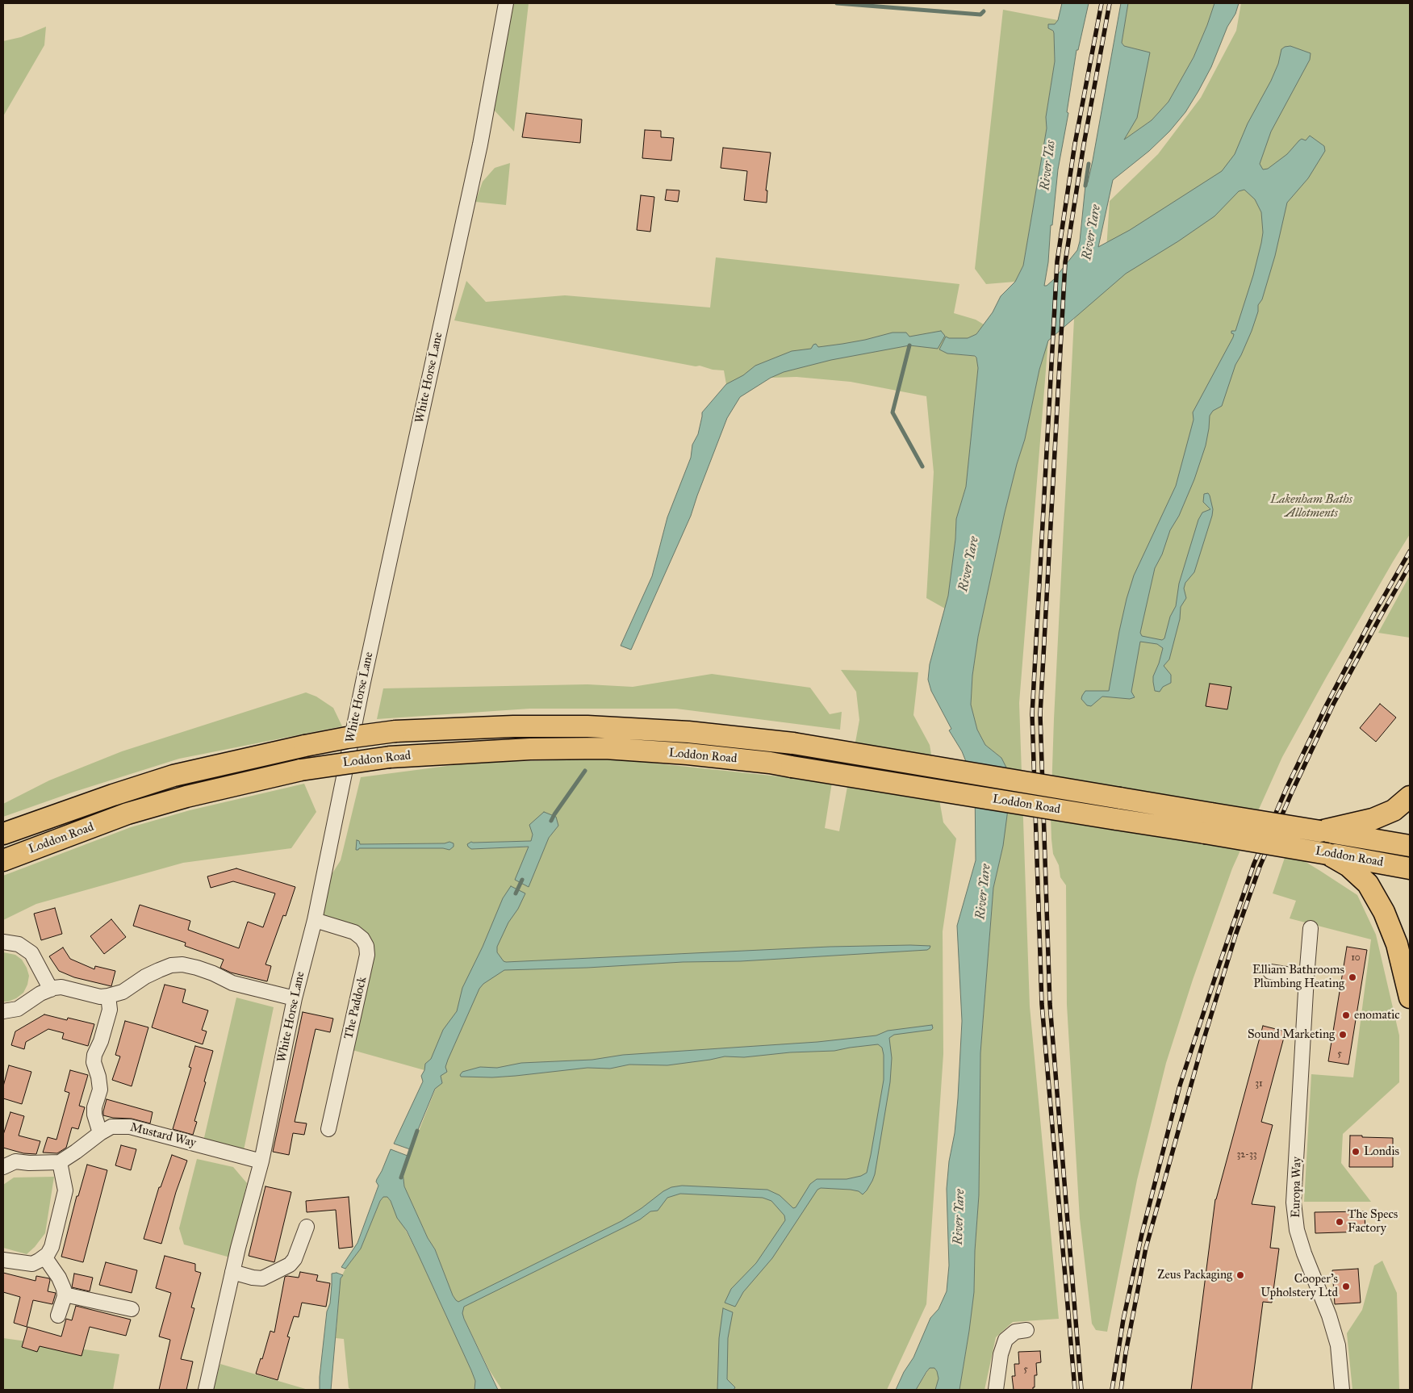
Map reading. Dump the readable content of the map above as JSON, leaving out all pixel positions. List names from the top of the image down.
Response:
{
  "streets": {
    "highway": ["Loddon Road"],
    "street": [
      "White Horse Lane",
      "The Paddock",
      "Mustard Way",
      "Europa Way"
    ]
  },
  "crossings": [
    ["White Horse Lane", "The Paddock"],
    ["White Horse Lane", "Mustard Way"]
  ],
  "water": ["River Tas", "River Yare"],
  "parks": ["Lakenham Baths Allotments"],
  "places": [
    "Elliam Bathrooms Plumbing Heating",
    "enomatic",
    "Sound Marketing",
    "Londis",
    "The Specs Factory",
    "Zeus Packaging",
    "Cooper’s Upholstery Ltd"
  ],
  "house_numbers": [
    "10",
    "5",
    "31",
    "32-33",
    "5"
  ]
}
